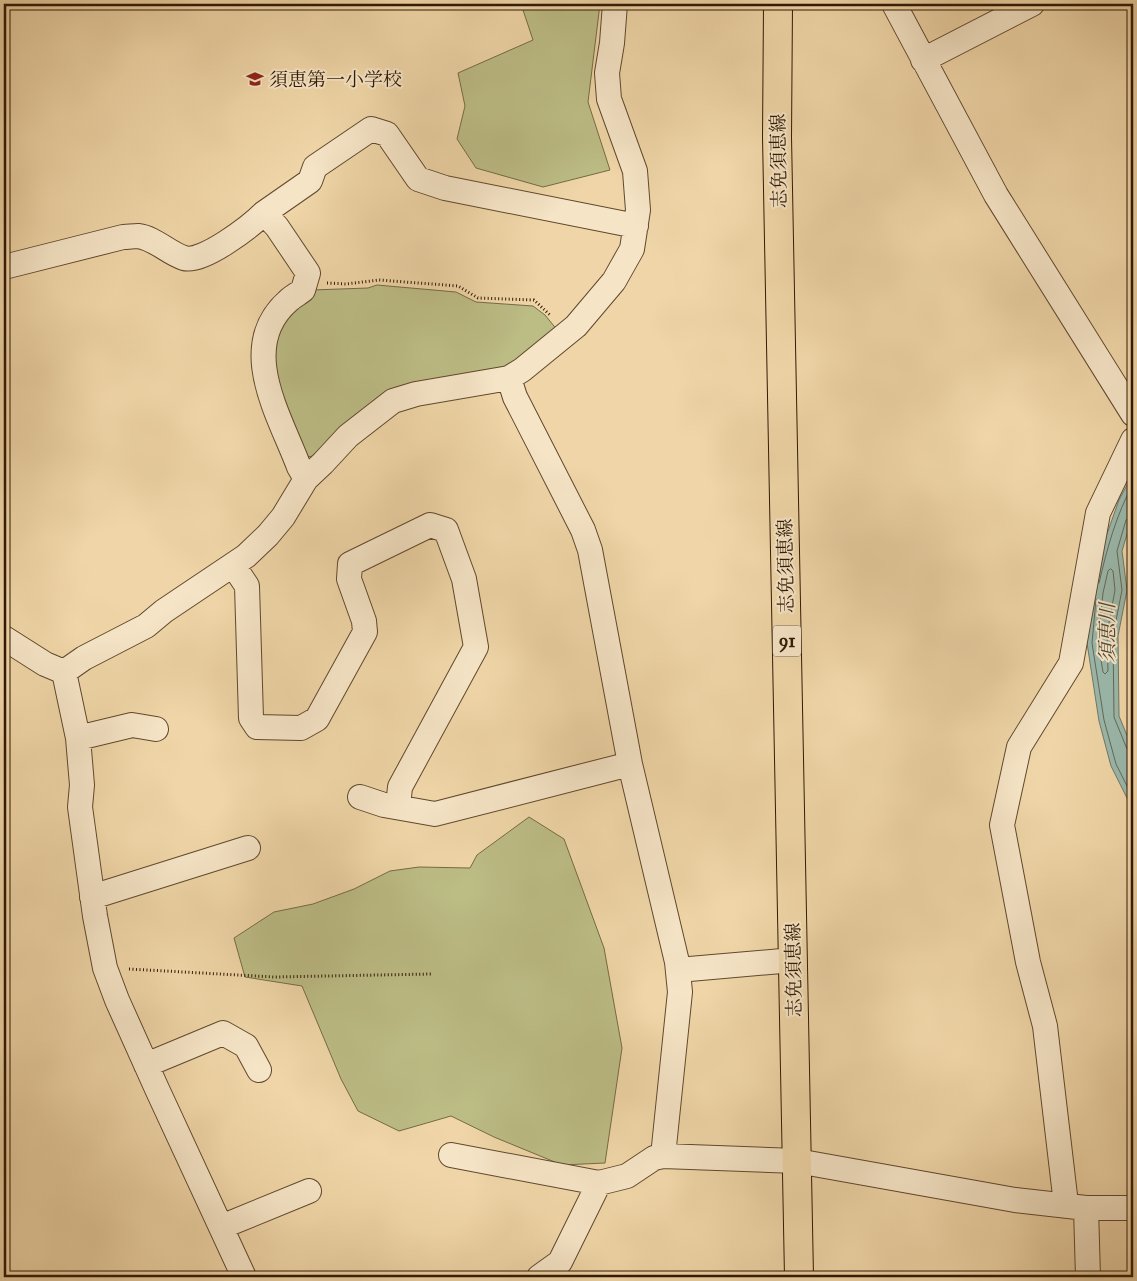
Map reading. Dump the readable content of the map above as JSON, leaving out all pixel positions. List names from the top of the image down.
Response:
{
  "streets": {
    "main road": ["志免須恵線", "91"]
  },
  "water": ["須恵川"],
  "places": {
    "school or university": ["須恵第一小学校"]
  }
}
